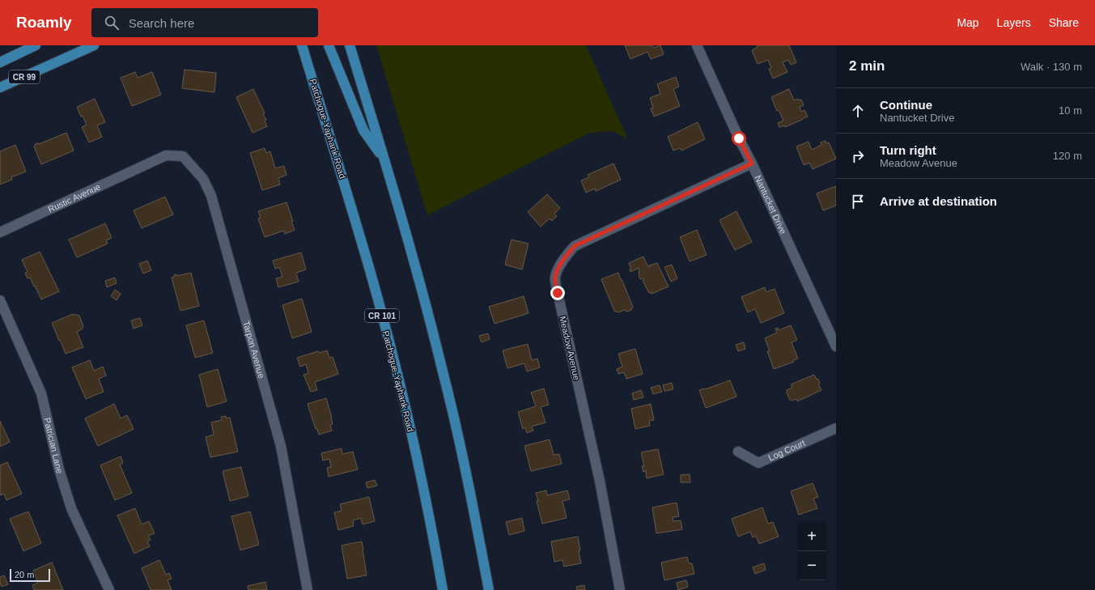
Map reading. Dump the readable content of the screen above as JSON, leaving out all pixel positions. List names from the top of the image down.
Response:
{
  "streets": {
    "main road": ["CR 99", "Patchogue-Yaphank Road", "CR 101"],
    "street": [
      "Rustic Avenue",
      "Nantucket Drive",
      "Meadow Avenue",
      "Tarpon Avenue",
      "Patrician Lane",
      "Log Court"
    ]
  },
  "crossings": [
    ["Rustic Avenue", "Tarpon Avenue"],
    ["Nantucket Drive", "Meadow Avenue"]
  ],
  "scale_bar": "20 m",
  "page": {
    "header": "Roamly",
    "search": "Search here",
    "nav": ["Map", "Layers", "Share"],
    "heading": ["2 min", "Walk · 130 m"],
    "list": [
      ["Continue", "Nantucket Drive", "10 m"],
      ["Turn right", "Meadow Avenue", "120 m"],
      "Arrive at destination"
    ],
    "map_buttons": ["+", "−"],
    "scale": "20 m"
  }
}
